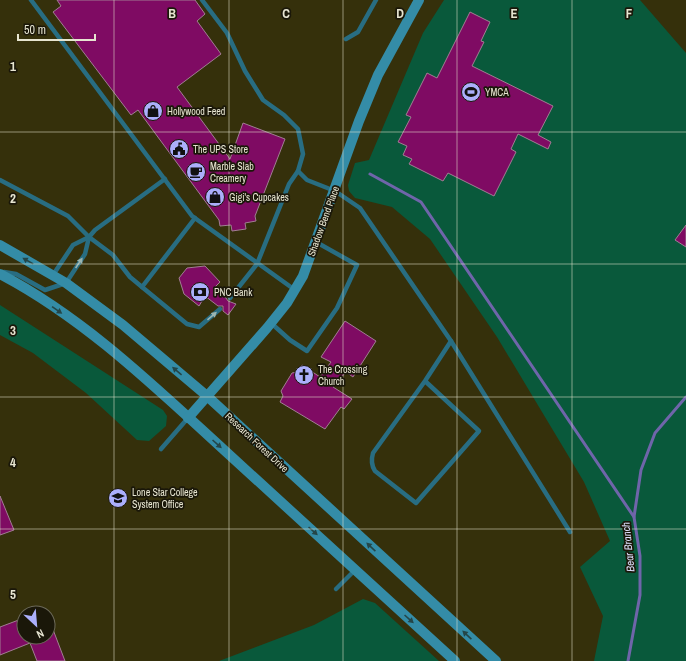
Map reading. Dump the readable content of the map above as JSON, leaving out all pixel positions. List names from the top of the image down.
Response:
{
  "streets": {
    "main road": ["Shadow Bend Place", "Research Forest Drive"]
  },
  "crossings": [
    ["Shadow Bend Place", "Research Forest Drive"]
  ],
  "water": ["Bear Branch"],
  "places": {
    "sports": ["YMCA"],
    "shop": ["Hollywood Feed", "Gigi's Cupcakes"],
    "public building": ["The UPS Store"],
    "cafe": ["Marble Slab Creamery"],
    "bank": ["PNC Bank"],
    "church": ["The Crossing Church"],
    "school or university": ["Lone Star College System Office"]
  },
  "scale_bar": "50 m",
  "north": "bottom right",
  "grid": {
    "columns": [
      "B",
      "C",
      "D",
      "E",
      "F"
    ],
    "rows": [
      "1",
      "2",
      "3",
      "4",
      "5"
    ]
  }
}
